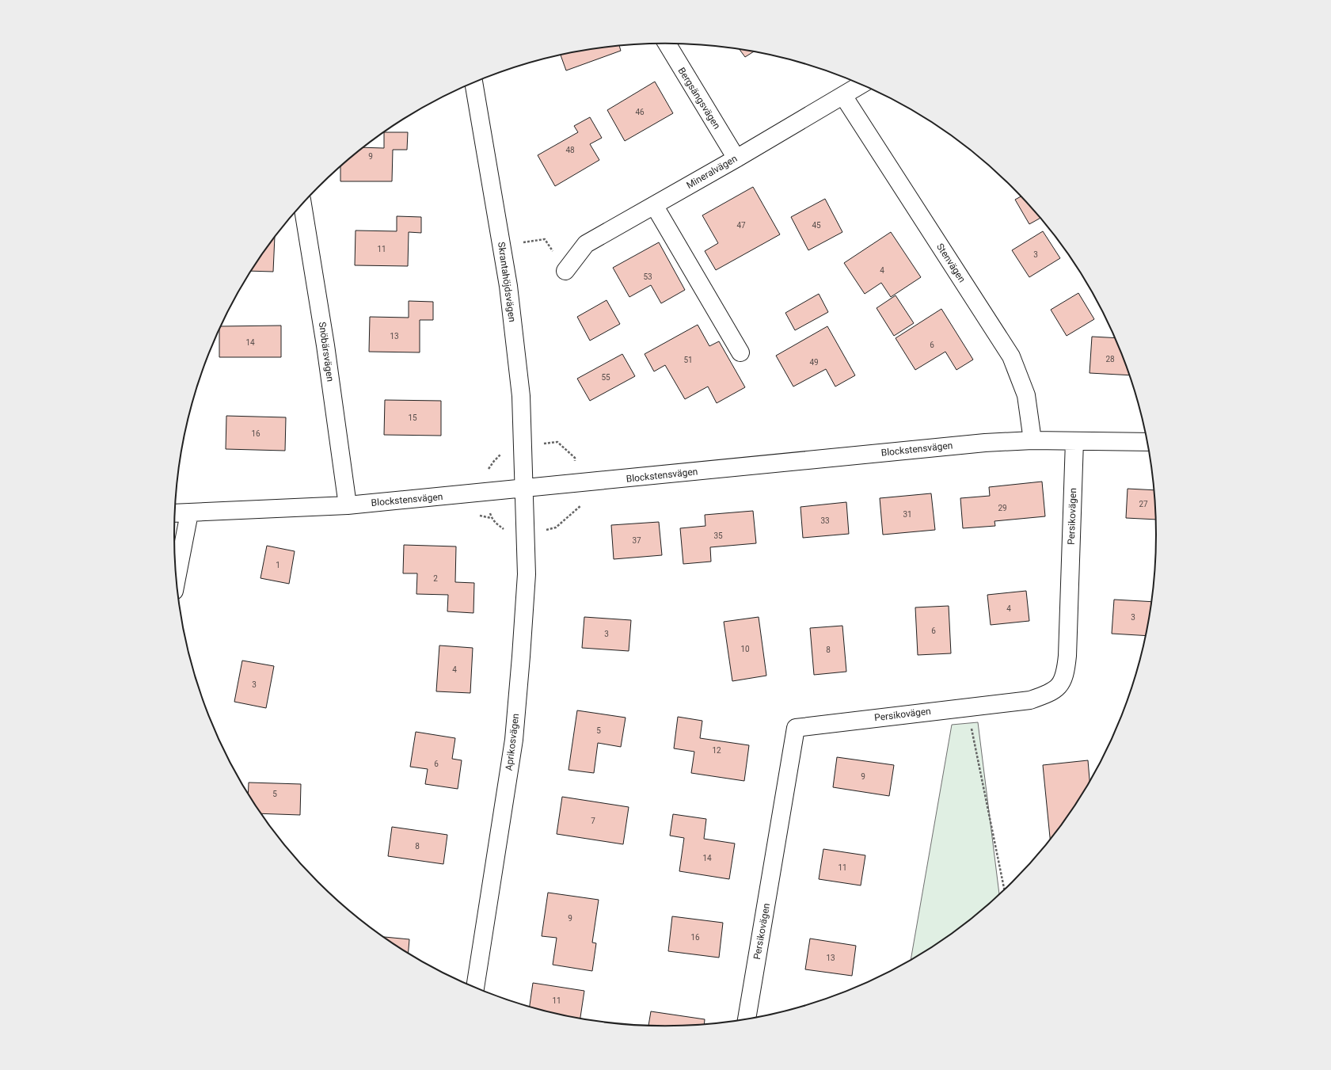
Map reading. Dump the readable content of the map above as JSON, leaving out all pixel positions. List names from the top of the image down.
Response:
{
  "streets": {
    "street": [
      "Bergsängsvägen",
      "Mineralvägen",
      "Stenvägen",
      "Skrantahöjdsvägen",
      "Snöbärsvägen",
      "Blockstensvägen",
      "Persikovägen",
      "Aprikosvägen"
    ]
  },
  "crossings": [
    ["Bergsängsvägen", "Mineralvägen"],
    ["Mineralvägen", "Stenvägen"],
    ["Stenvägen", "Blockstensvägen"],
    ["Skrantahöjdsvägen", "Blockstensvägen"],
    ["Skrantahöjdsvägen", "Aprikosvägen"],
    ["Snöbärsvägen", "Blockstensvägen"],
    ["Blockstensvägen", "Persikovägen"],
    ["Blockstensvägen", "Aprikosvägen"]
  ],
  "house_numbers": [
    "46",
    "48",
    "9",
    "47",
    "45",
    "11",
    "3",
    "4",
    "53",
    "13",
    "14",
    "6",
    "28",
    "51",
    "49",
    "55",
    "15",
    "16",
    "27",
    "29",
    "31",
    "33",
    "35",
    "37",
    "1",
    "2",
    "4",
    "3",
    "6",
    "3",
    "10",
    "8",
    "4",
    "3",
    "5",
    "12",
    "6",
    "9",
    "5",
    "7",
    "8",
    "14",
    "11",
    "9",
    "16",
    "13",
    "11"
  ]
}
